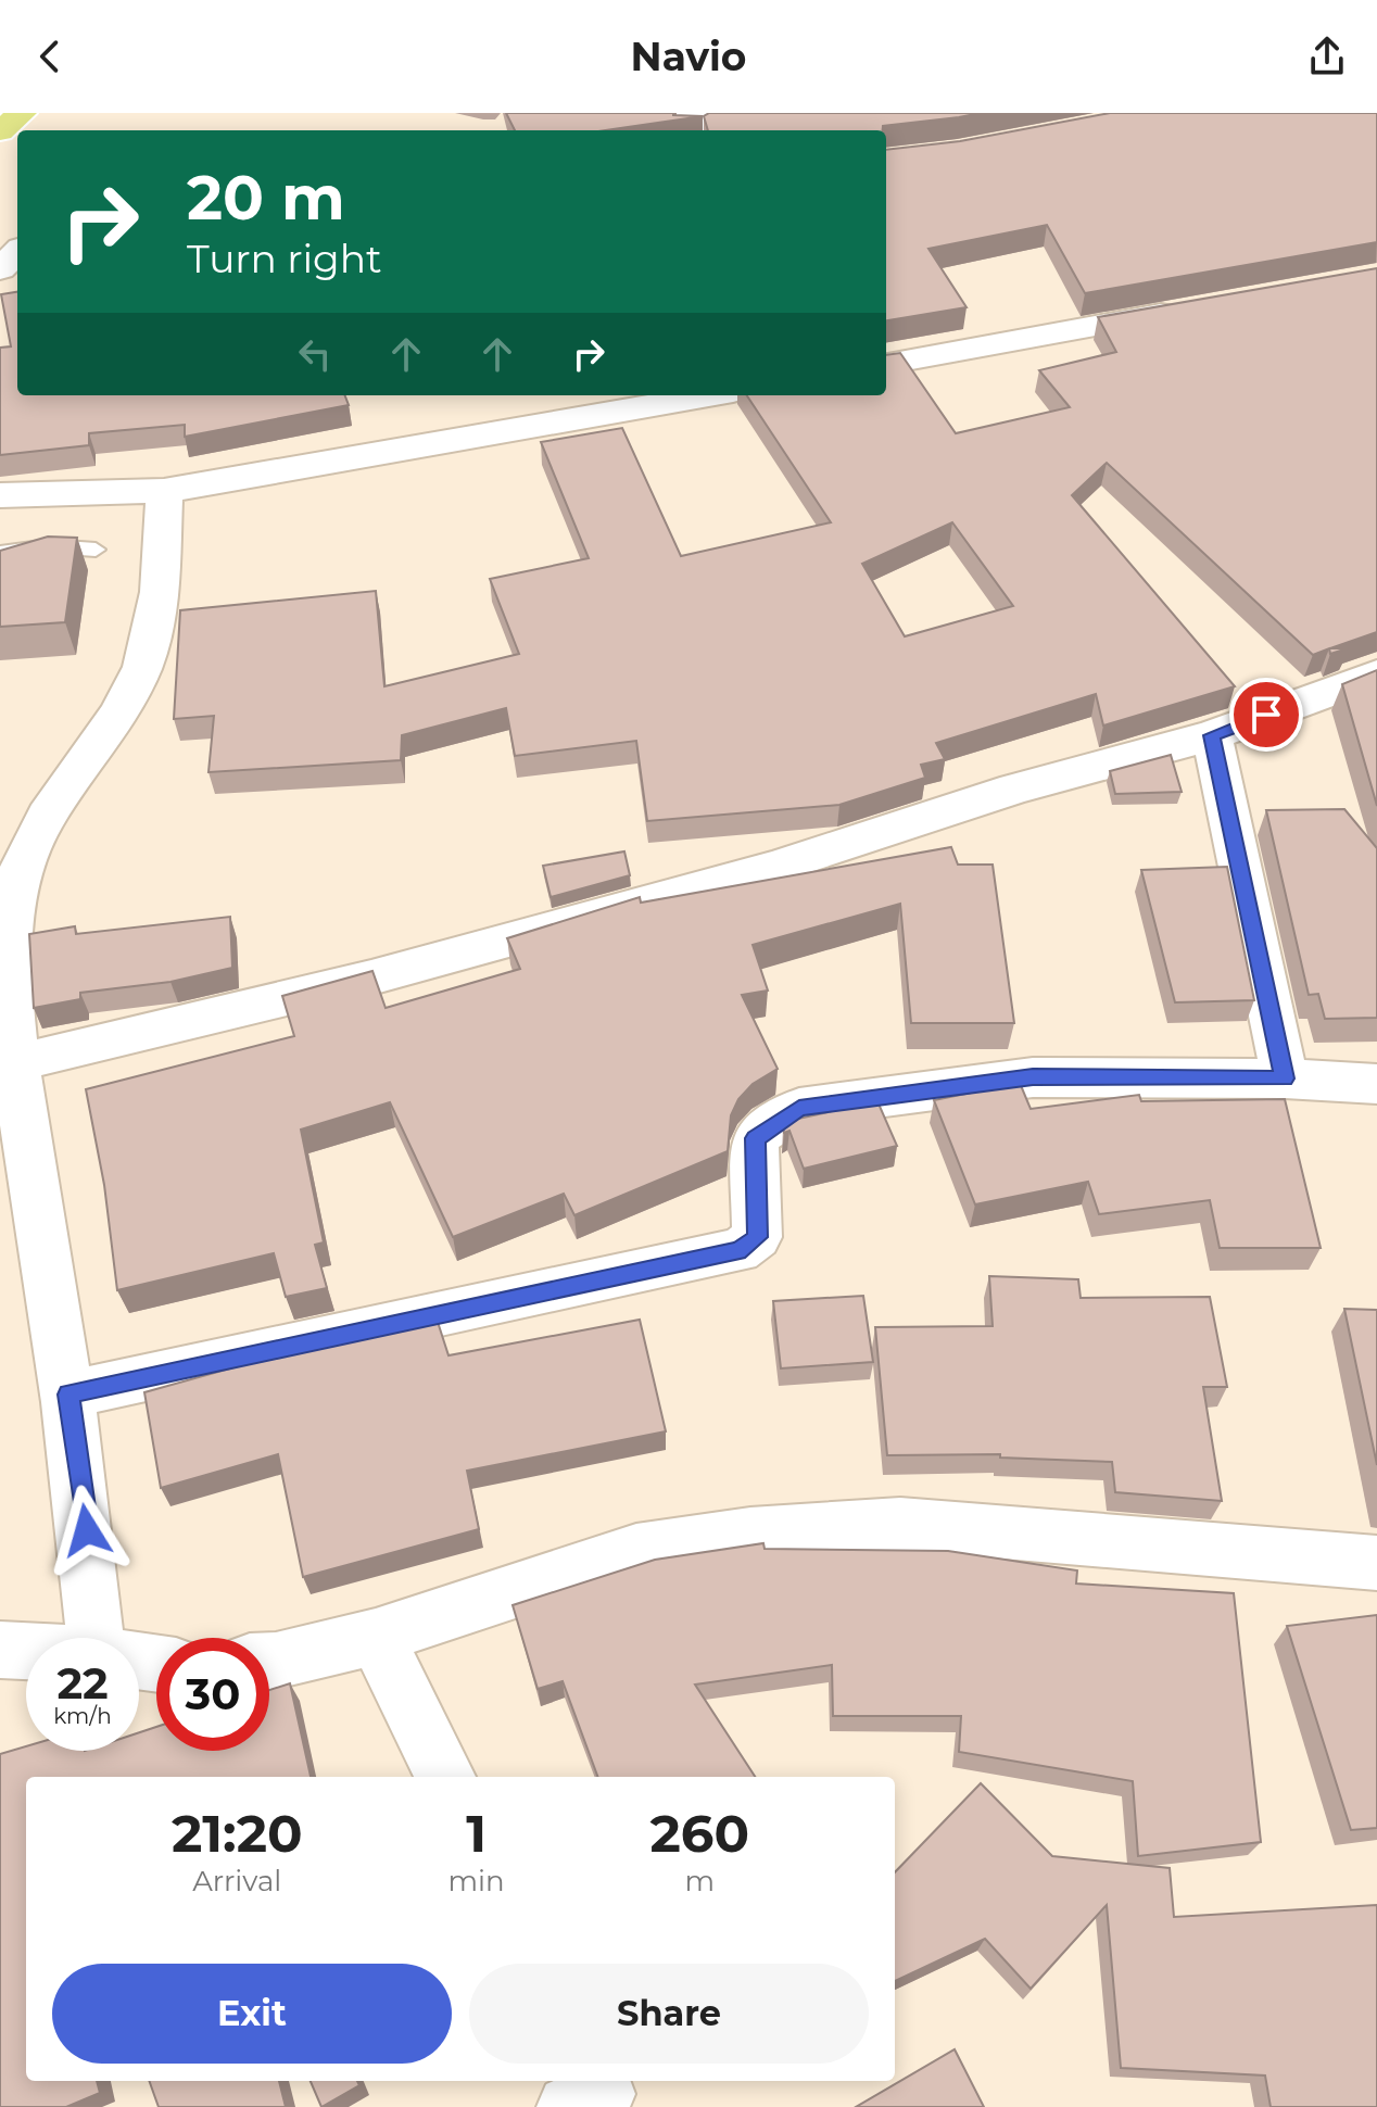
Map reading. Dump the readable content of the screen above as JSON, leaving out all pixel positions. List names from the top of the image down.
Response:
{
  "page": {
    "header": "Navio",
    "turn": ["20 m", "Turn right"],
    "speed": "22 km/h",
    "limit": "30",
    "eta": [
      "21:20",
      "Arrival",
      "1",
      "min",
      "260",
      "m"
    ],
    "buttons": ["Exit", "Share"]
  }
}
